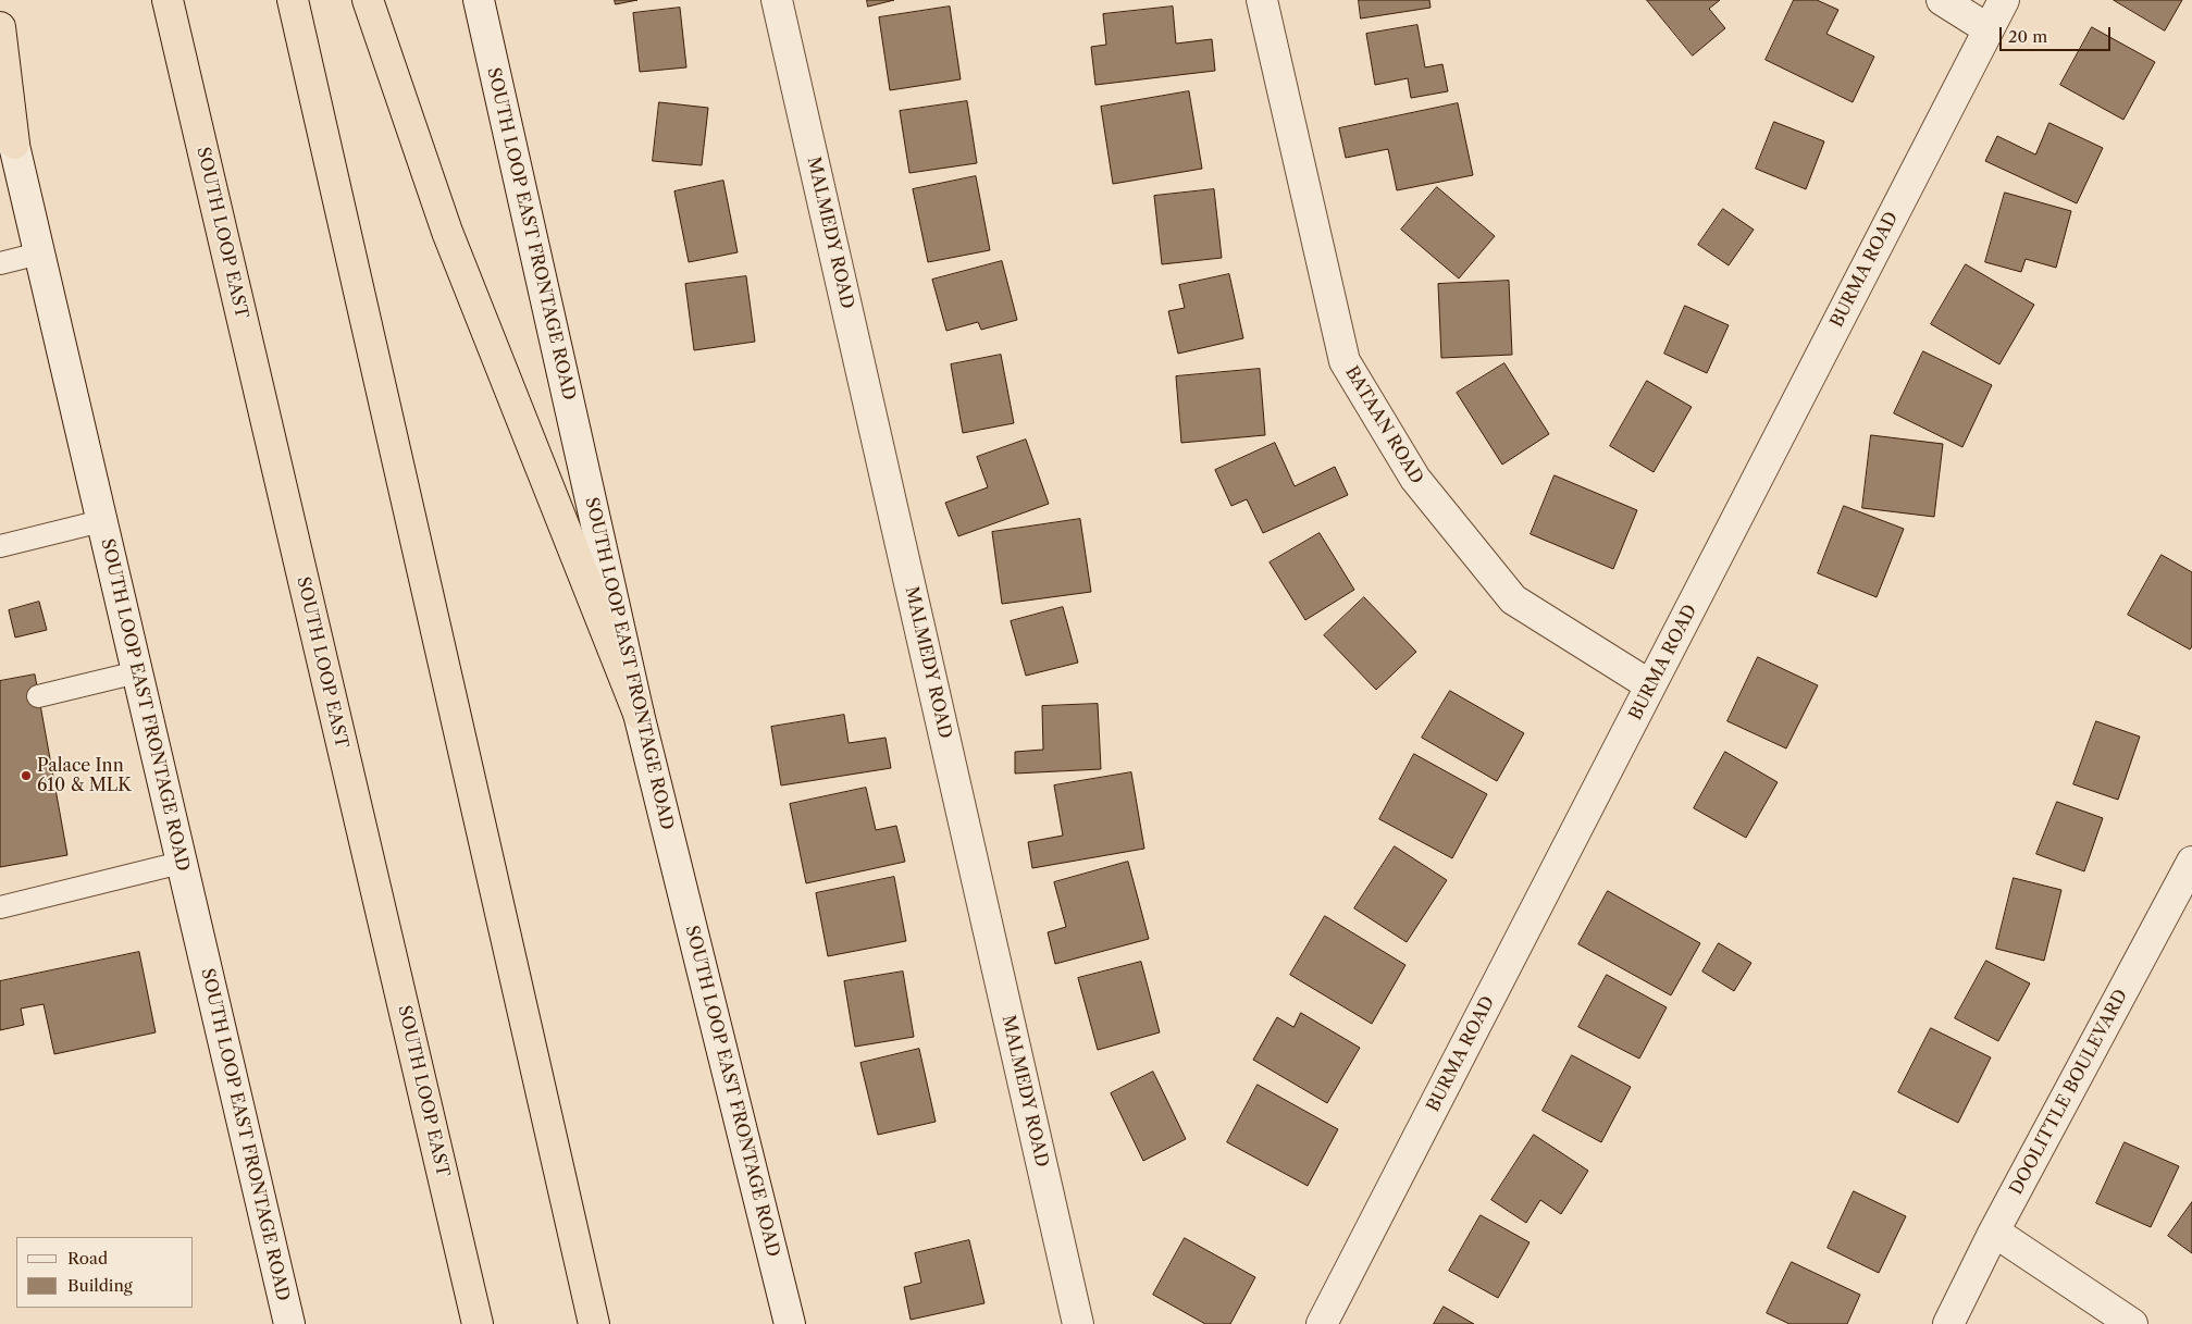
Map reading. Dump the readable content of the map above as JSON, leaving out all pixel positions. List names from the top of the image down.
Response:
{
  "streets": {
    "highway": ["SOUTH LOOP EAST"],
    "street": [
      "MALMEDY ROAD",
      "SOUTH LOOP EAST FRONTAGE ROAD",
      "BURMA ROAD",
      "BATAAN ROAD",
      "DOOLITTLE BOULEVARD"
    ]
  },
  "crossings": [
    ["BURMA ROAD", "BATAAN ROAD"]
  ],
  "places": ["Palace Inn 610 & MLK"],
  "legend": ["Road", "Building"],
  "scale_bar": "20 m"
}
